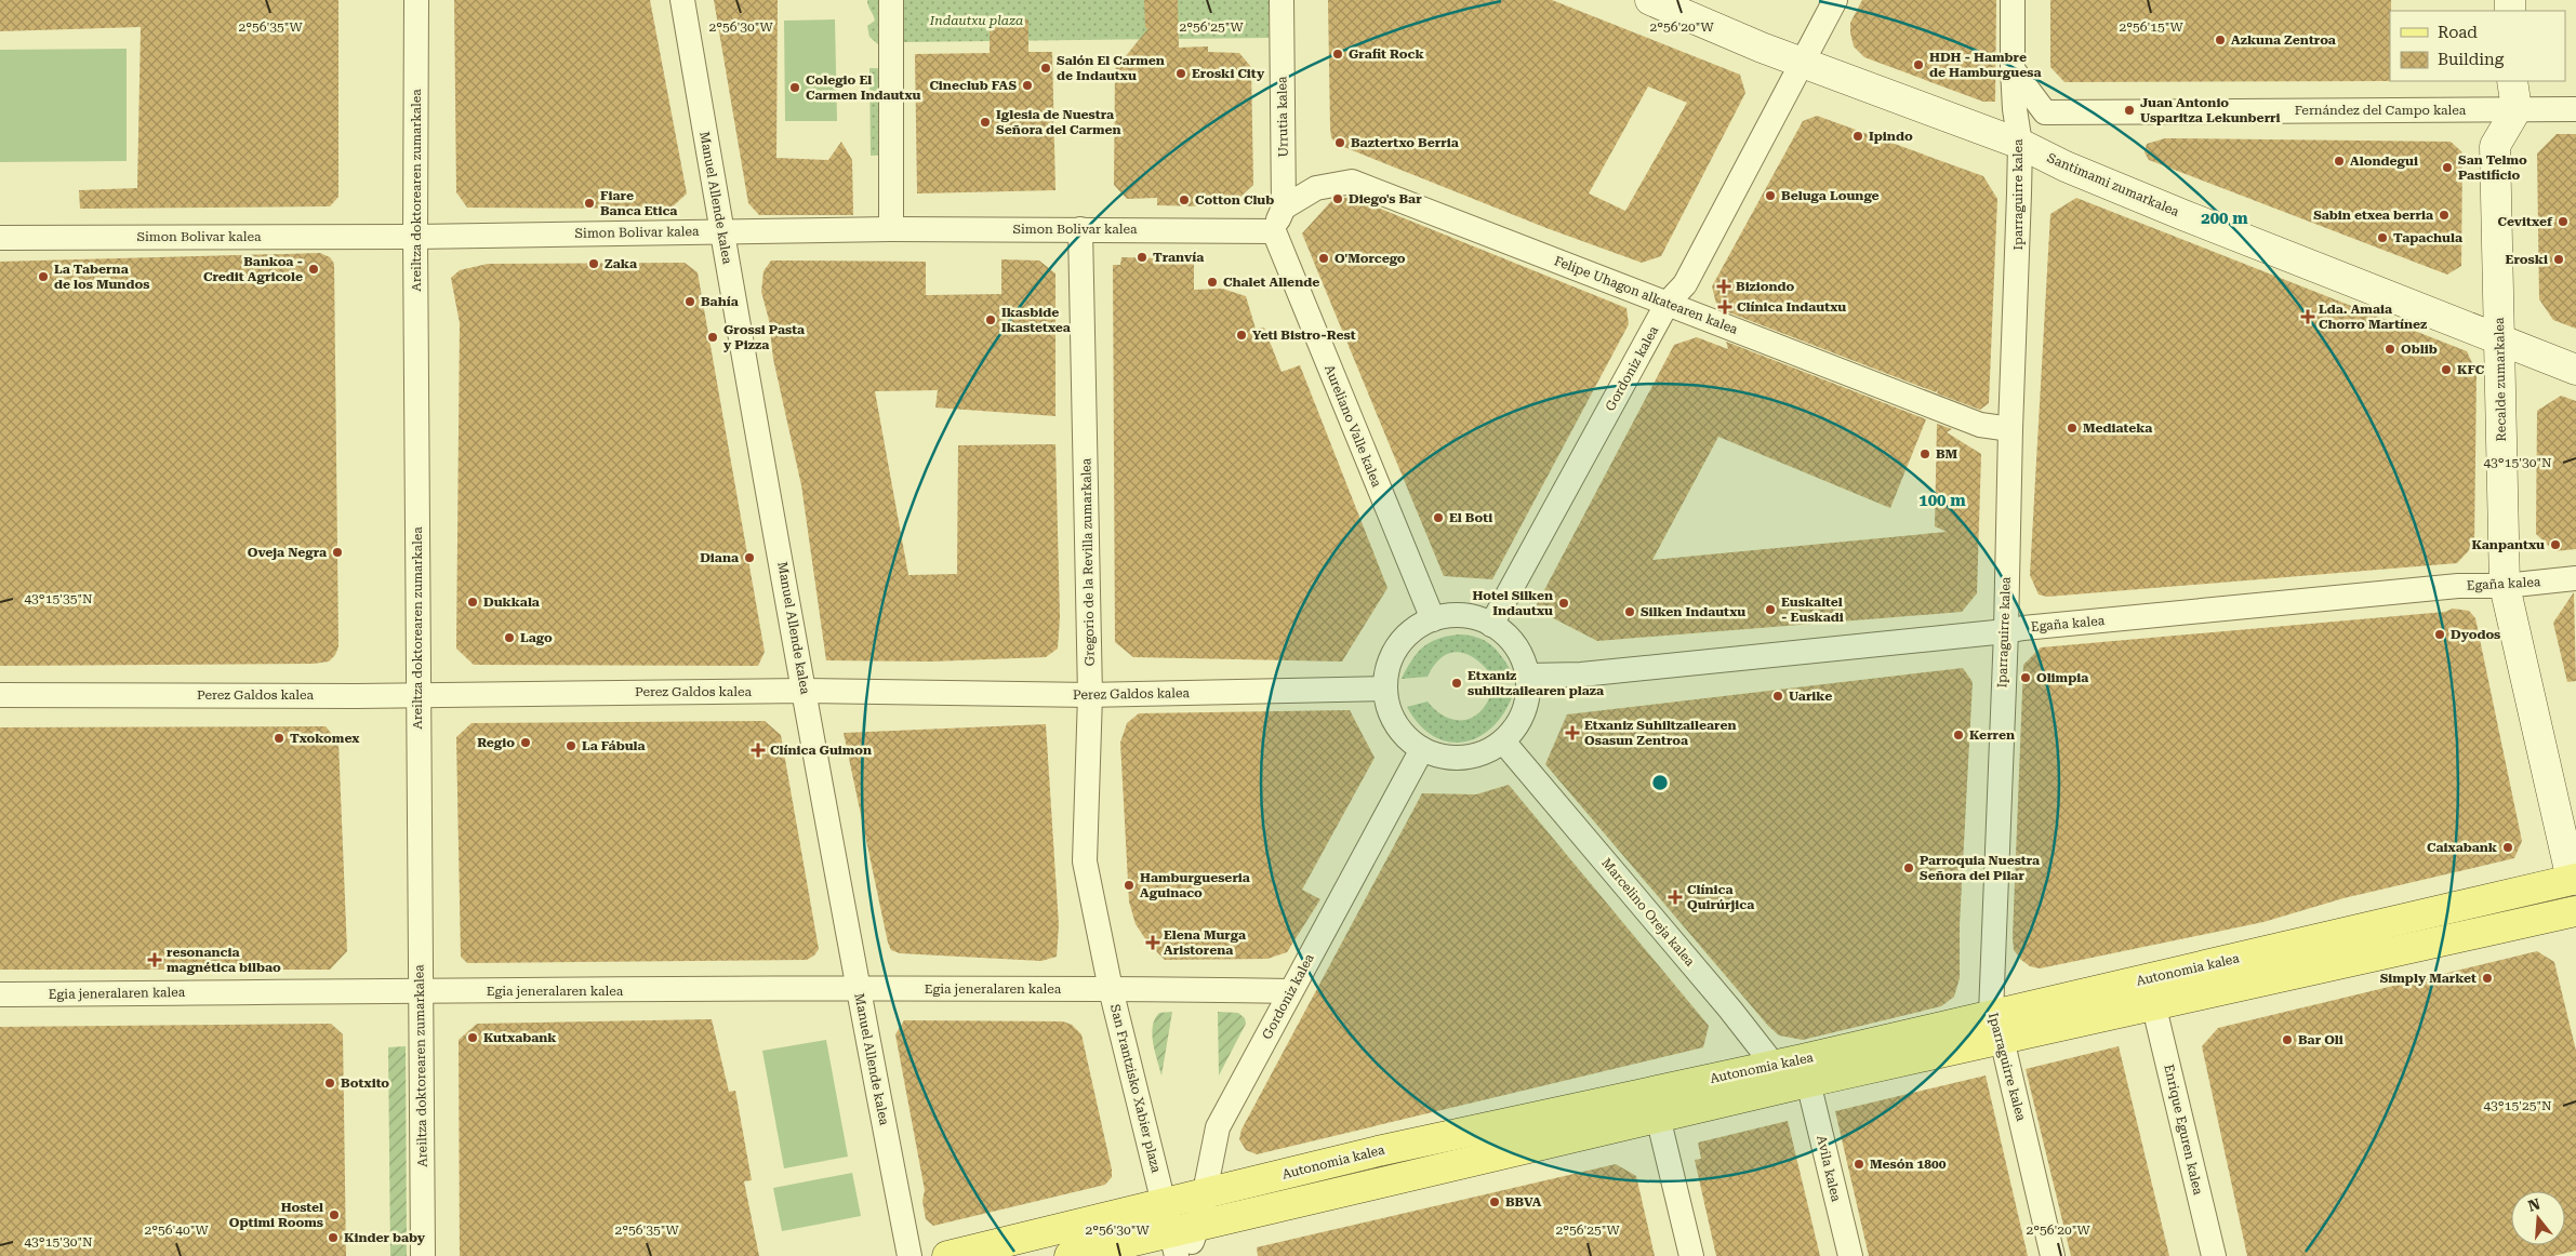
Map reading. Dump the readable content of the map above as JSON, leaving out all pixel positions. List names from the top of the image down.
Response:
{
  "streets": {
    "main road": ["Autonomia kalea"],
    "street": [
      "Fernández del Campo kalea",
      "Urrutia kalea",
      "Santimami zumarkalea",
      "Areiltza doktorearen zumarkalea",
      "Iparraguirre kalea",
      "Manuel Allende kalea",
      "Simon Bolivar kalea",
      "Felipe Uhagon alkatearen kalea",
      "Gordoniz kalea",
      "Recalde zumarkalea",
      "Aureliano Valle kalea",
      "Gregorio de la Revilla zumarkalea",
      "Egaña kalea",
      "Perez Galdos kalea",
      "Marcelino Oreja kalea",
      "Egia jeneralaren kalea",
      "San Frantzisko Xabier plaza",
      "Enrique Eguren kalea",
      "Avila kalea"
    ]
  },
  "crossings": [
    ["Fernández del Campo kalea", "Iparraguirre kalea"],
    ["Fernández del Campo kalea", "Recalde zumarkalea"],
    ["Urrutia kalea", "Simon Bolivar kalea"],
    ["Urrutia kalea", "Felipe Uhagon alkatearen kalea"],
    ["Urrutia kalea", "Aureliano Valle kalea"],
    ["Santimami zumarkalea", "Iparraguirre kalea"],
    ["Santimami zumarkalea", "Gordoniz kalea"],
    ["Santimami zumarkalea", "Recalde zumarkalea"],
    ["Areiltza doktorearen zumarkalea", "Simon Bolivar kalea"],
    ["Areiltza doktorearen zumarkalea", "Perez Galdos kalea"],
    ["Areiltza doktorearen zumarkalea", "Egia jeneralaren kalea"],
    ["Iparraguirre kalea", "Felipe Uhagon alkatearen kalea"],
    ["Iparraguirre kalea", "Egaña kalea"],
    ["Iparraguirre kalea", "Autonomia kalea"],
    ["Manuel Allende kalea", "Simon Bolivar kalea"],
    ["Manuel Allende kalea", "Perez Galdos kalea"],
    ["Manuel Allende kalea", "Egia jeneralaren kalea"],
    ["Simon Bolivar kalea", "Aureliano Valle kalea"],
    ["Simon Bolivar kalea", "Gregorio de la Revilla zumarkalea"],
    ["Felipe Uhagon alkatearen kalea", "Gordoniz kalea"],
    ["Gordoniz kalea", "Aureliano Valle kalea"],
    ["Gordoniz kalea", "Egaña kalea"],
    ["Gordoniz kalea", "Perez Galdos kalea"],
    ["Gordoniz kalea", "Marcelino Oreja kalea"],
    ["Gordoniz kalea", "Autonomia kalea"],
    ["Gordoniz kalea", "San Frantzisko Xabier plaza"],
    ["Recalde zumarkalea", "Egaña kalea"],
    ["Recalde zumarkalea", "Autonomia kalea"],
    ["Aureliano Valle kalea", "Egaña kalea"],
    ["Aureliano Valle kalea", "Perez Galdos kalea"],
    ["Aureliano Valle kalea", "Marcelino Oreja kalea"],
    ["Gregorio de la Revilla zumarkalea", "Perez Galdos kalea"],
    ["Gregorio de la Revilla zumarkalea", "Egia jeneralaren kalea"],
    ["Gregorio de la Revilla zumarkalea", "San Frantzisko Xabier plaza"],
    ["Egaña kalea", "Perez Galdos kalea"],
    ["Egaña kalea", "Marcelino Oreja kalea"],
    ["Perez Galdos kalea", "Marcelino Oreja kalea"],
    ["Marcelino Oreja kalea", "Autonomia kalea"],
    ["Marcelino Oreja kalea", "Avila kalea"],
    ["Autonomia kalea", "San Frantzisko Xabier plaza"],
    ["Autonomia kalea", "Enrique Eguren kalea"],
    ["Autonomia kalea", "Avila kalea"],
    ["Egia jeneralaren kalea", "San Frantzisko Xabier plaza"]
  ],
  "parks": ["Indautxu plaza"],
  "places": {
    "other": [
      "Azkuna Zentroa",
      "Grafit Rock",
      "HDH - Hambre de Hamburguesa",
      "Salón El Carmen de Indautxu",
      "Eroski City",
      "Cineclub FAS",
      "Colegio El Carmen Indautxu",
      "Juan Antonio Usparitza Lekunberri",
      "Iglesia de Nuestra Señora del Carmen",
      "Ipindo",
      "Baztertxo Berria",
      "Alondegui",
      "San Telmo Pastificio",
      "Beluga Lounge",
      "Diego's Bar",
      "Cotton Club",
      "Fiare Banca Etica",
      "Sabin etxea berria",
      "Cevitxef",
      "Tapachula",
      "Tranvía",
      "O'Morcego",
      "Eroski",
      "Zaka",
      "Bankoa - Credit Agricole",
      "La Taberna de los Mundos",
      "Chalet Allende",
      "Bahía",
      "Ikasbide Ikastetxea",
      "Yeti Bistro-Rest",
      "Grossi Pasta y Pizza",
      "Oblib",
      "KFC",
      "Mediateka",
      "BM",
      "El Boti",
      "Kanpantxu",
      "Oveja Negra",
      "Diana",
      "Dukkala",
      "Hotel Silken Indautxu",
      "Euskaltel - Euskadi",
      "Silken Indautxu",
      "Dyodos",
      "Lago",
      "Olimpia",
      "Etxaniz suhiltzailearen plaza",
      "Uarike",
      "Kerren",
      "Txokomex",
      "Regio",
      "La Fábula",
      "Caixabank",
      "Parroquia Nuestra Señora del Pilar",
      "Hamburgueseria Aguinaco",
      "Simply Market",
      "Kutxabank",
      "Bar Oli",
      "Botxito",
      "Mesón 1800",
      "BBVA",
      "Hostel Optimi Rooms",
      "Kinder baby"
    ],
    "health": [
      "Biziondo",
      "Clínica Indautxu",
      "Lda. Amaia Chorro Martínez",
      "Etxaniz Suhiltzailearen Osasun Zentroa",
      "Clínica Guimon",
      "Clínica Quirúrjica",
      "Elena Murga Aristorena",
      "resonancia magnética bilbao"
    ]
  },
  "legend": ["Road", "Building"],
  "north": "top",
  "coordinates": [
    "2°56'30\"W",
    "2°56'20\"W",
    "2°56'15\"W",
    "2°56'35\"W",
    "2°56'25\"W",
    "43°15'30\"N",
    "43°15'35\"N",
    "43°15'25\"N",
    "2°56'40\"W"
  ],
  "rings": ["200 m", "100 m"]
}
